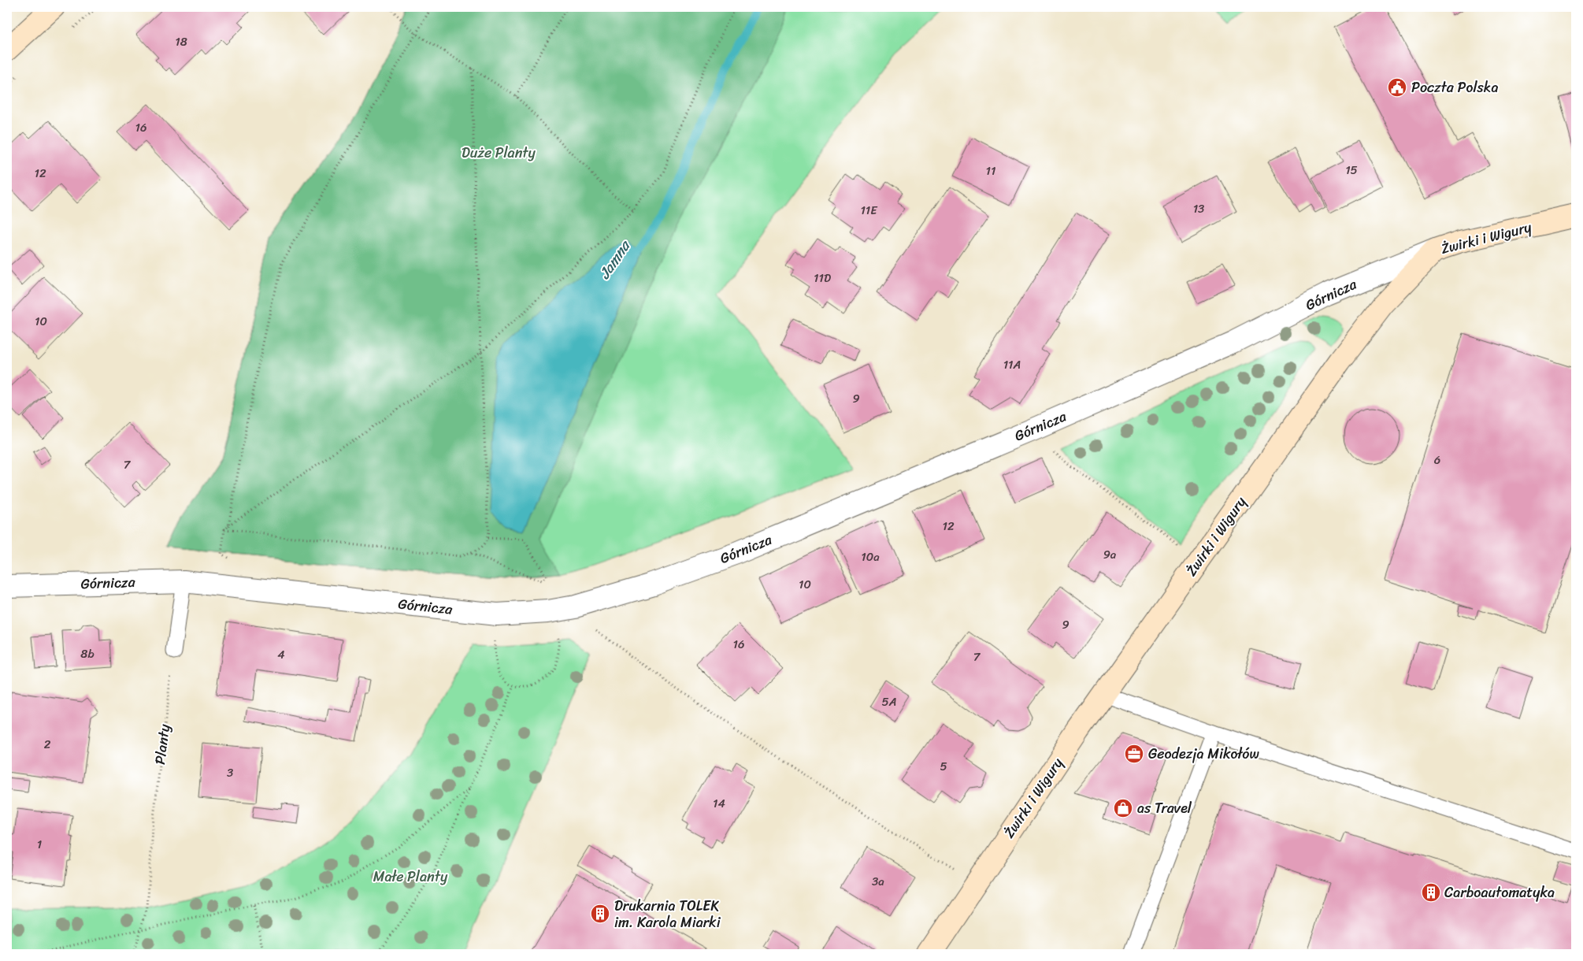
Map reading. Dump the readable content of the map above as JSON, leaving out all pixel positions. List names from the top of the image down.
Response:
{
  "streets": {
    "street": ["Żwirki i Wigury", "Górnicza"],
    "path": ["Planty"]
  },
  "crossings": [
    ["Żwirki i Wigury", "Górnicza"]
  ],
  "water": ["Jamna"],
  "parks": ["Duże Planty", "Małe Planty"],
  "places": {
    "public building": ["Poczta Polska"],
    "office": ["Geodezja Mikołów"],
    "shop": ["as Travel"],
    "building": ["Carboautomatyka", "Drukarnia TOLEK im. Karola Miarki"]
  },
  "house_numbers": [
    "18",
    "16",
    "15",
    "11",
    "12",
    "13",
    "11E",
    "11D",
    "10",
    "11A",
    "9",
    "6",
    "7",
    "12",
    "9a",
    "10a",
    "10",
    "9",
    "16",
    "8b",
    "4",
    "7",
    "5A",
    "2",
    "5",
    "3",
    "14",
    "1",
    "3a"
  ]
}
